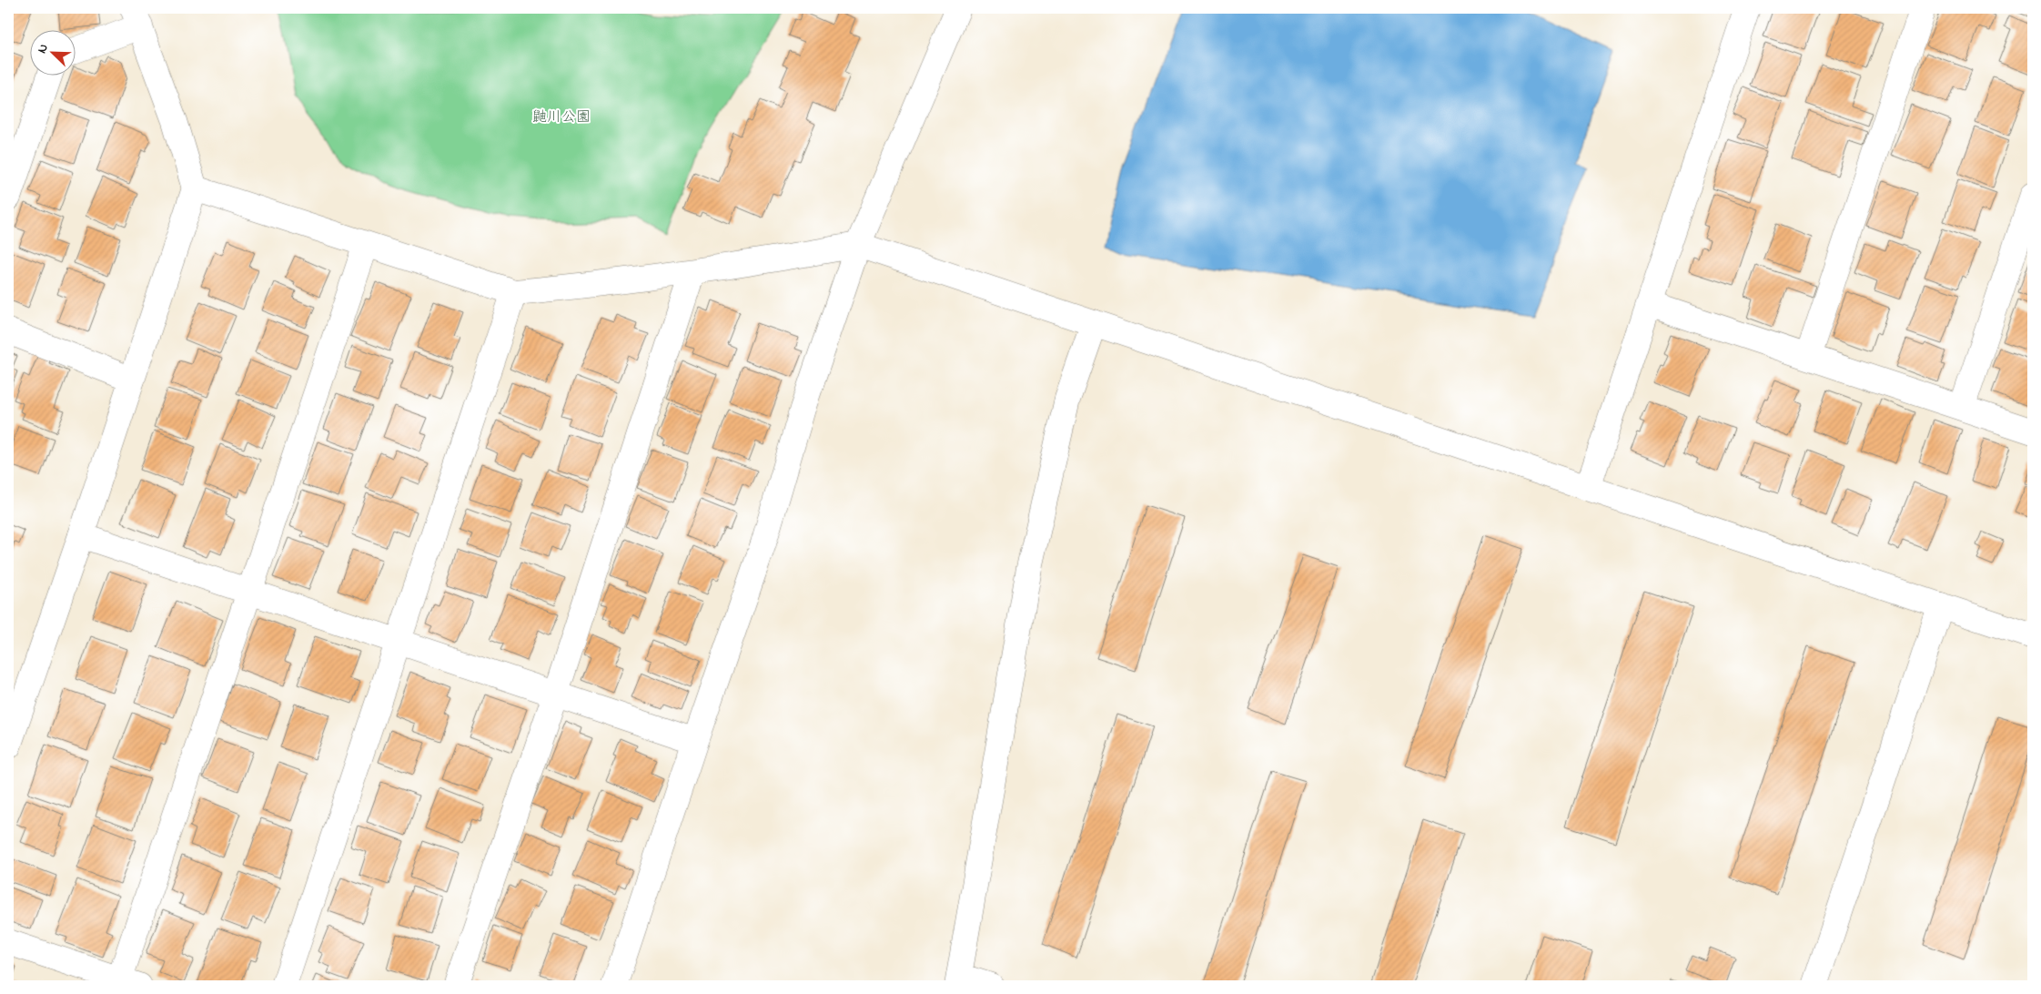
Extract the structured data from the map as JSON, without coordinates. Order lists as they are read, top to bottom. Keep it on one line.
{"parks":["鼬川公園"],"north":"top left"}
